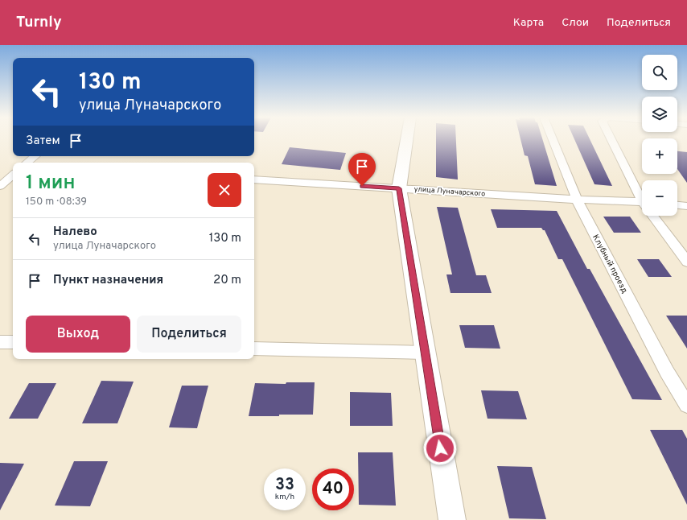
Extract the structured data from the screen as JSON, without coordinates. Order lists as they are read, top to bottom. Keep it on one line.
{"streets":{"street":["улица Луначарского","Клубный проезд"]},"crossings":[["улица Луначарского","Клубный проезд"]],"page":{"header":"Turnly","nav":["Карта","Слои","Поделиться"],"map_buttons":["+","−"],"turn":["130 m","улица Луначарского"],"then":"Затем","heading":["1 мин","150 m · 08:39"],"list":[{"name":"Налево","note":"улица Луначарского","value":"130 m"},{"name":"Пункт назначения","value":"20 m"}],"buttons":["Выход","Поделиться"],"speed":"33 km/h","limit":"40"}}
